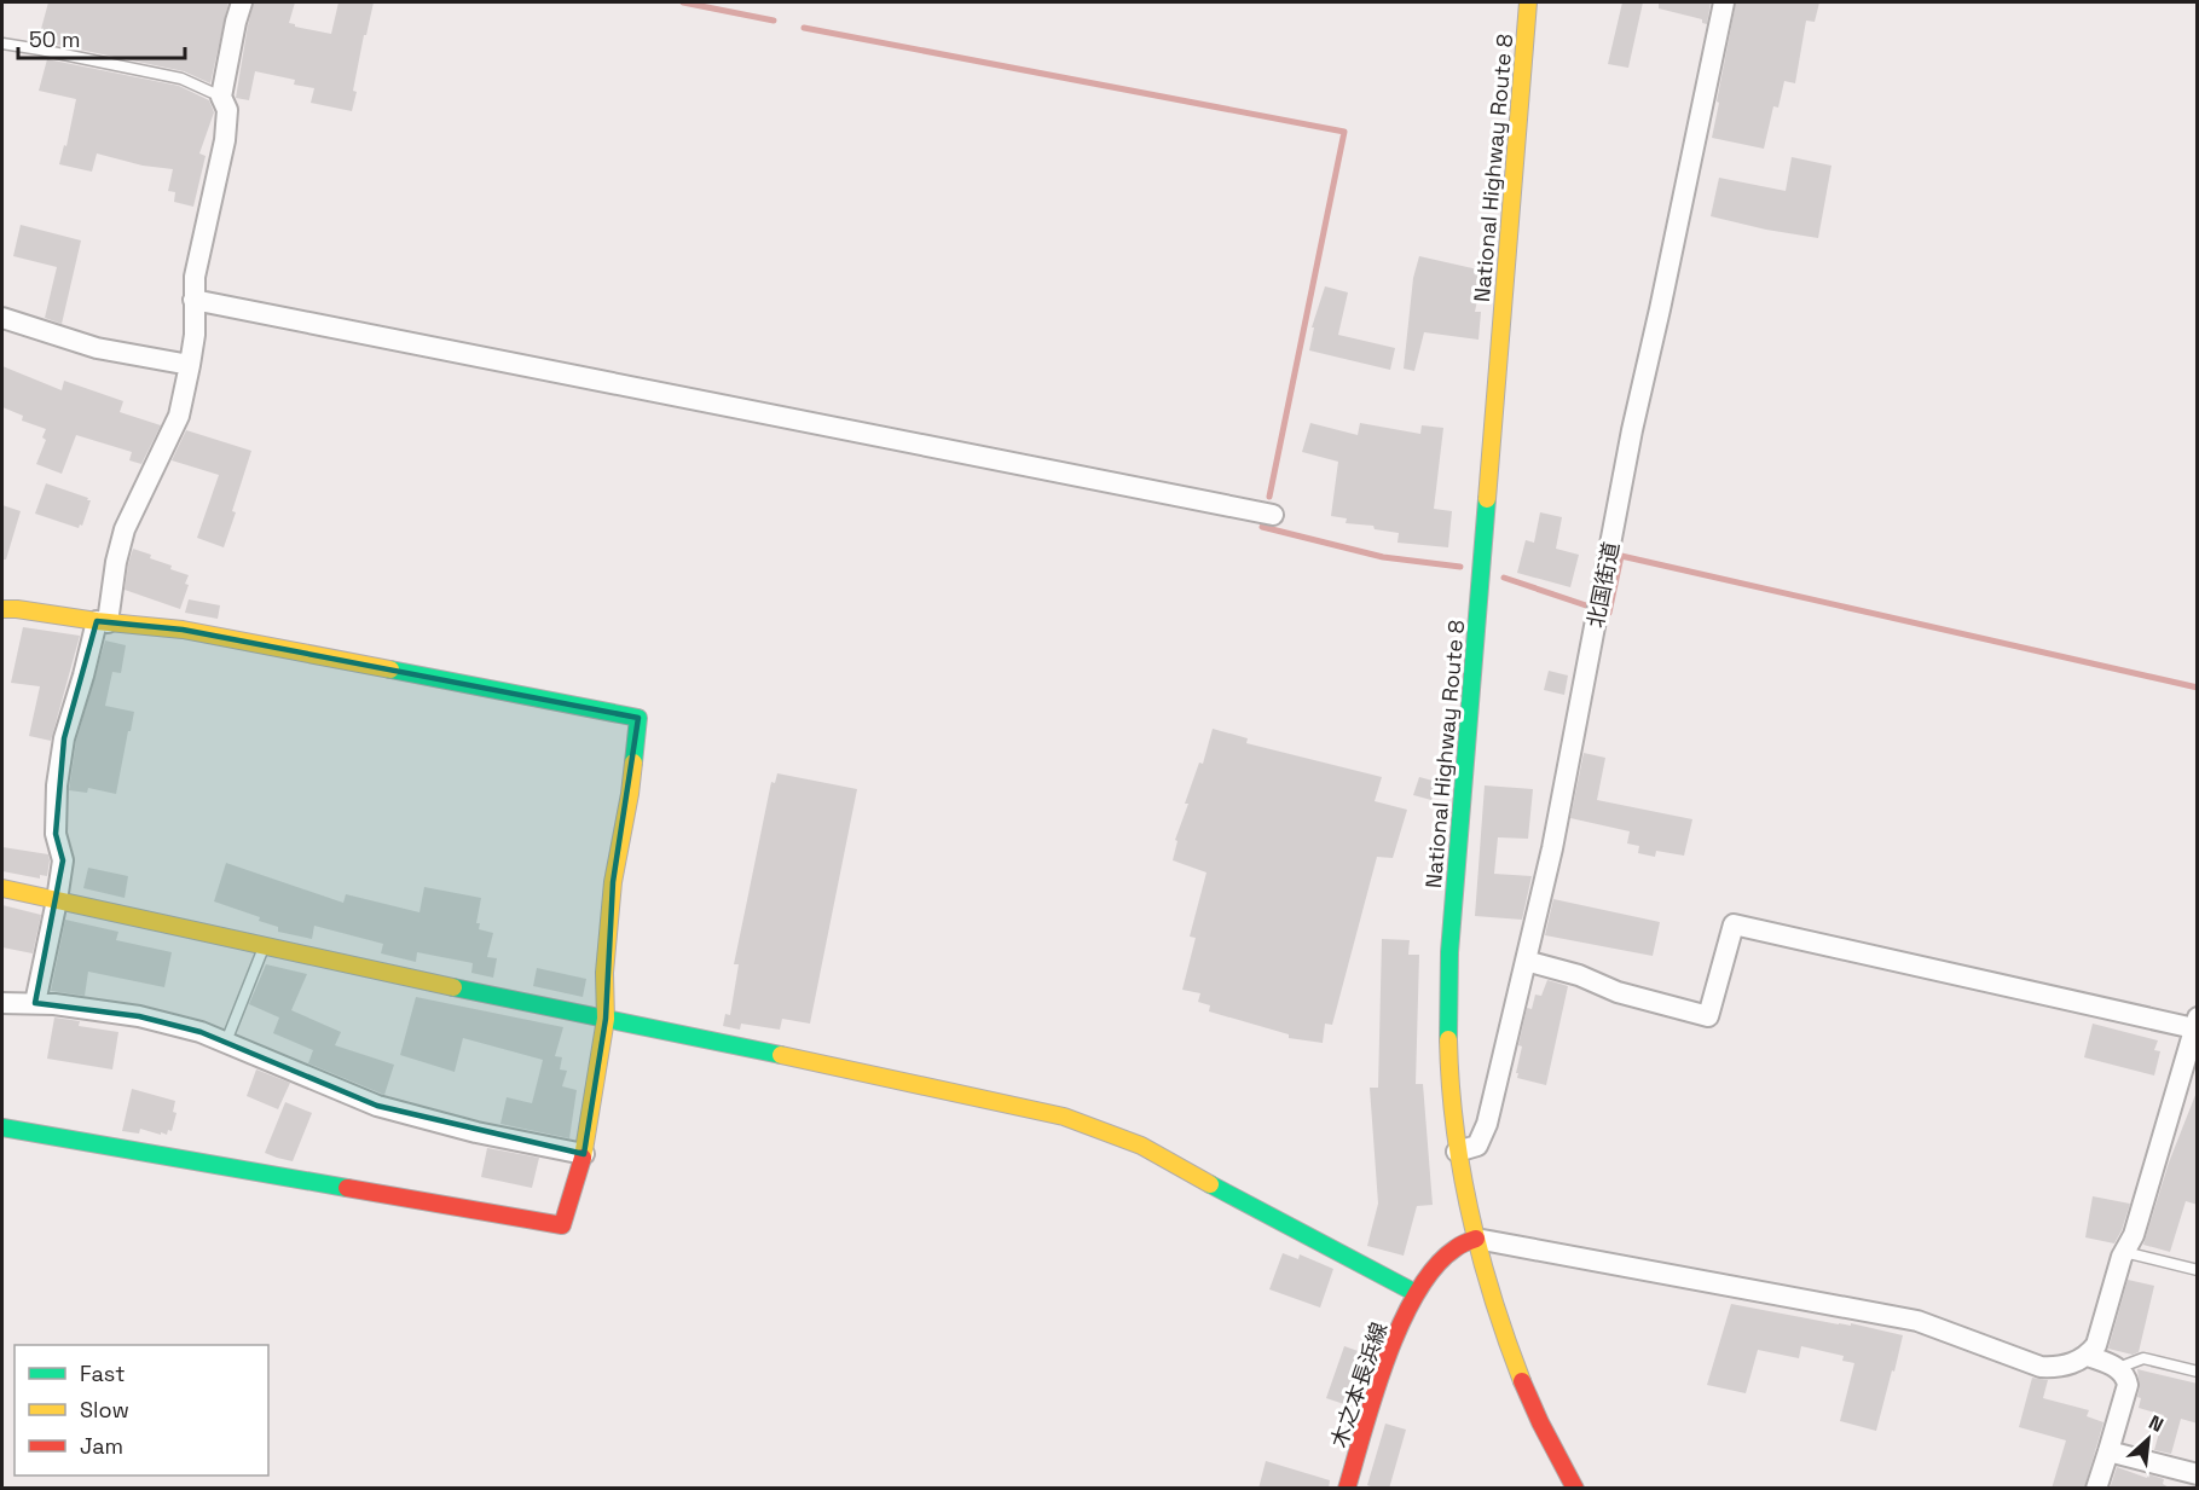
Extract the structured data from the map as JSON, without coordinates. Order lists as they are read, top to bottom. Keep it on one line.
{"streets":{"main road":["National Highway Route 8","木之本長浜線"],"street":["北国街道"]},"crossings":[["National Highway Route 8","北国街道"],["National Highway Route 8","木之本長浜線"]],"legend":["Fast","Slow","Jam"],"scale_bar":"50 m","north":"top right"}
